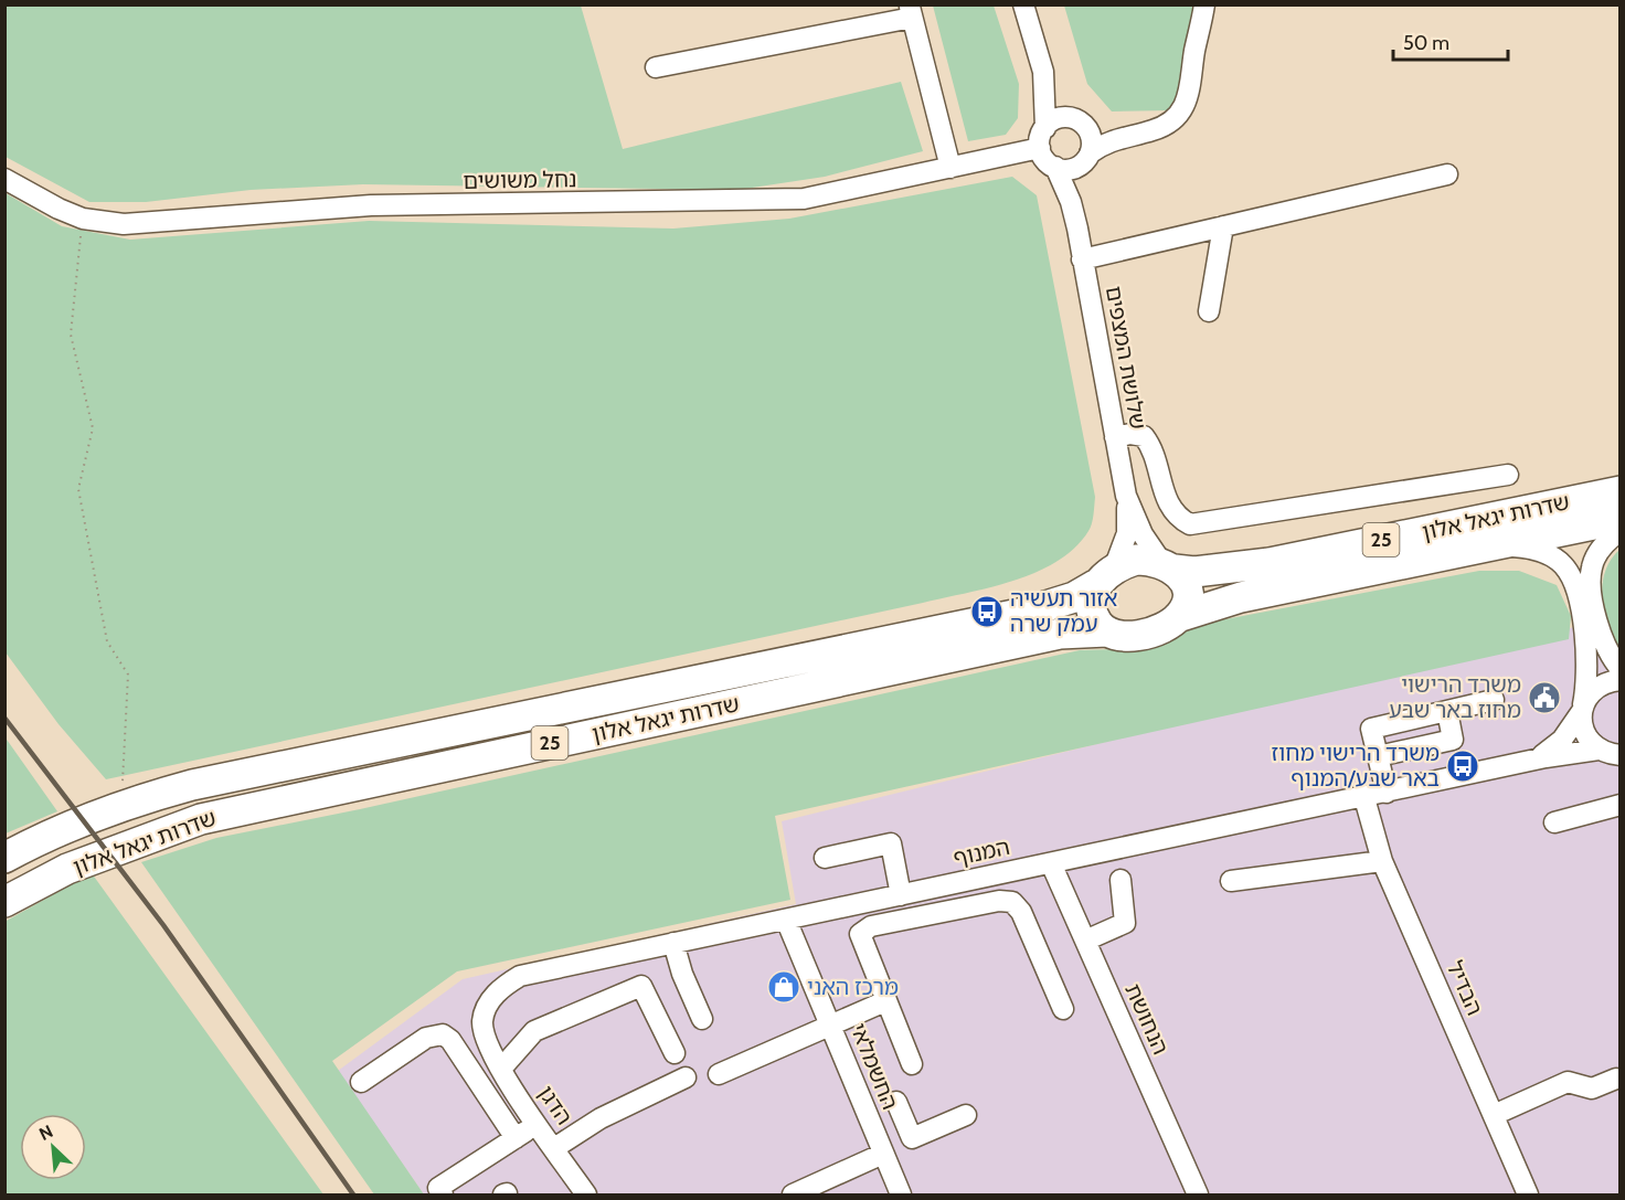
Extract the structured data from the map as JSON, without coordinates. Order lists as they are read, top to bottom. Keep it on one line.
{"streets":{"highway":["שדרות יגאל אלון","25"],"street":["נחל משושים","שלושת המצפים","המנוף","הבדיל","הנחושת","החשמלאי","הדגן"]},"crossings":[["נחל משושים","שלושת המצפים"],["שלושת המצפים","שדרות יגאל אלון"],["שלושת המצפים","25"],["שדרות יגאל אלון","25"],["המנוף","הבדיל"],["המנוף","הנחושת"],["המנוף","החשמלאי"],["המנוף","הדגן"]],"places":{"bus stop":["אזור תעשיה עמק שרה","משרד הרישוי מחוז באר שבע/המנוף"],"public building":["משרד הרישוי מחוז באר שבע"],"shop":["מרכז האני"]},"scale_bar":"50 m","north":"top left"}
